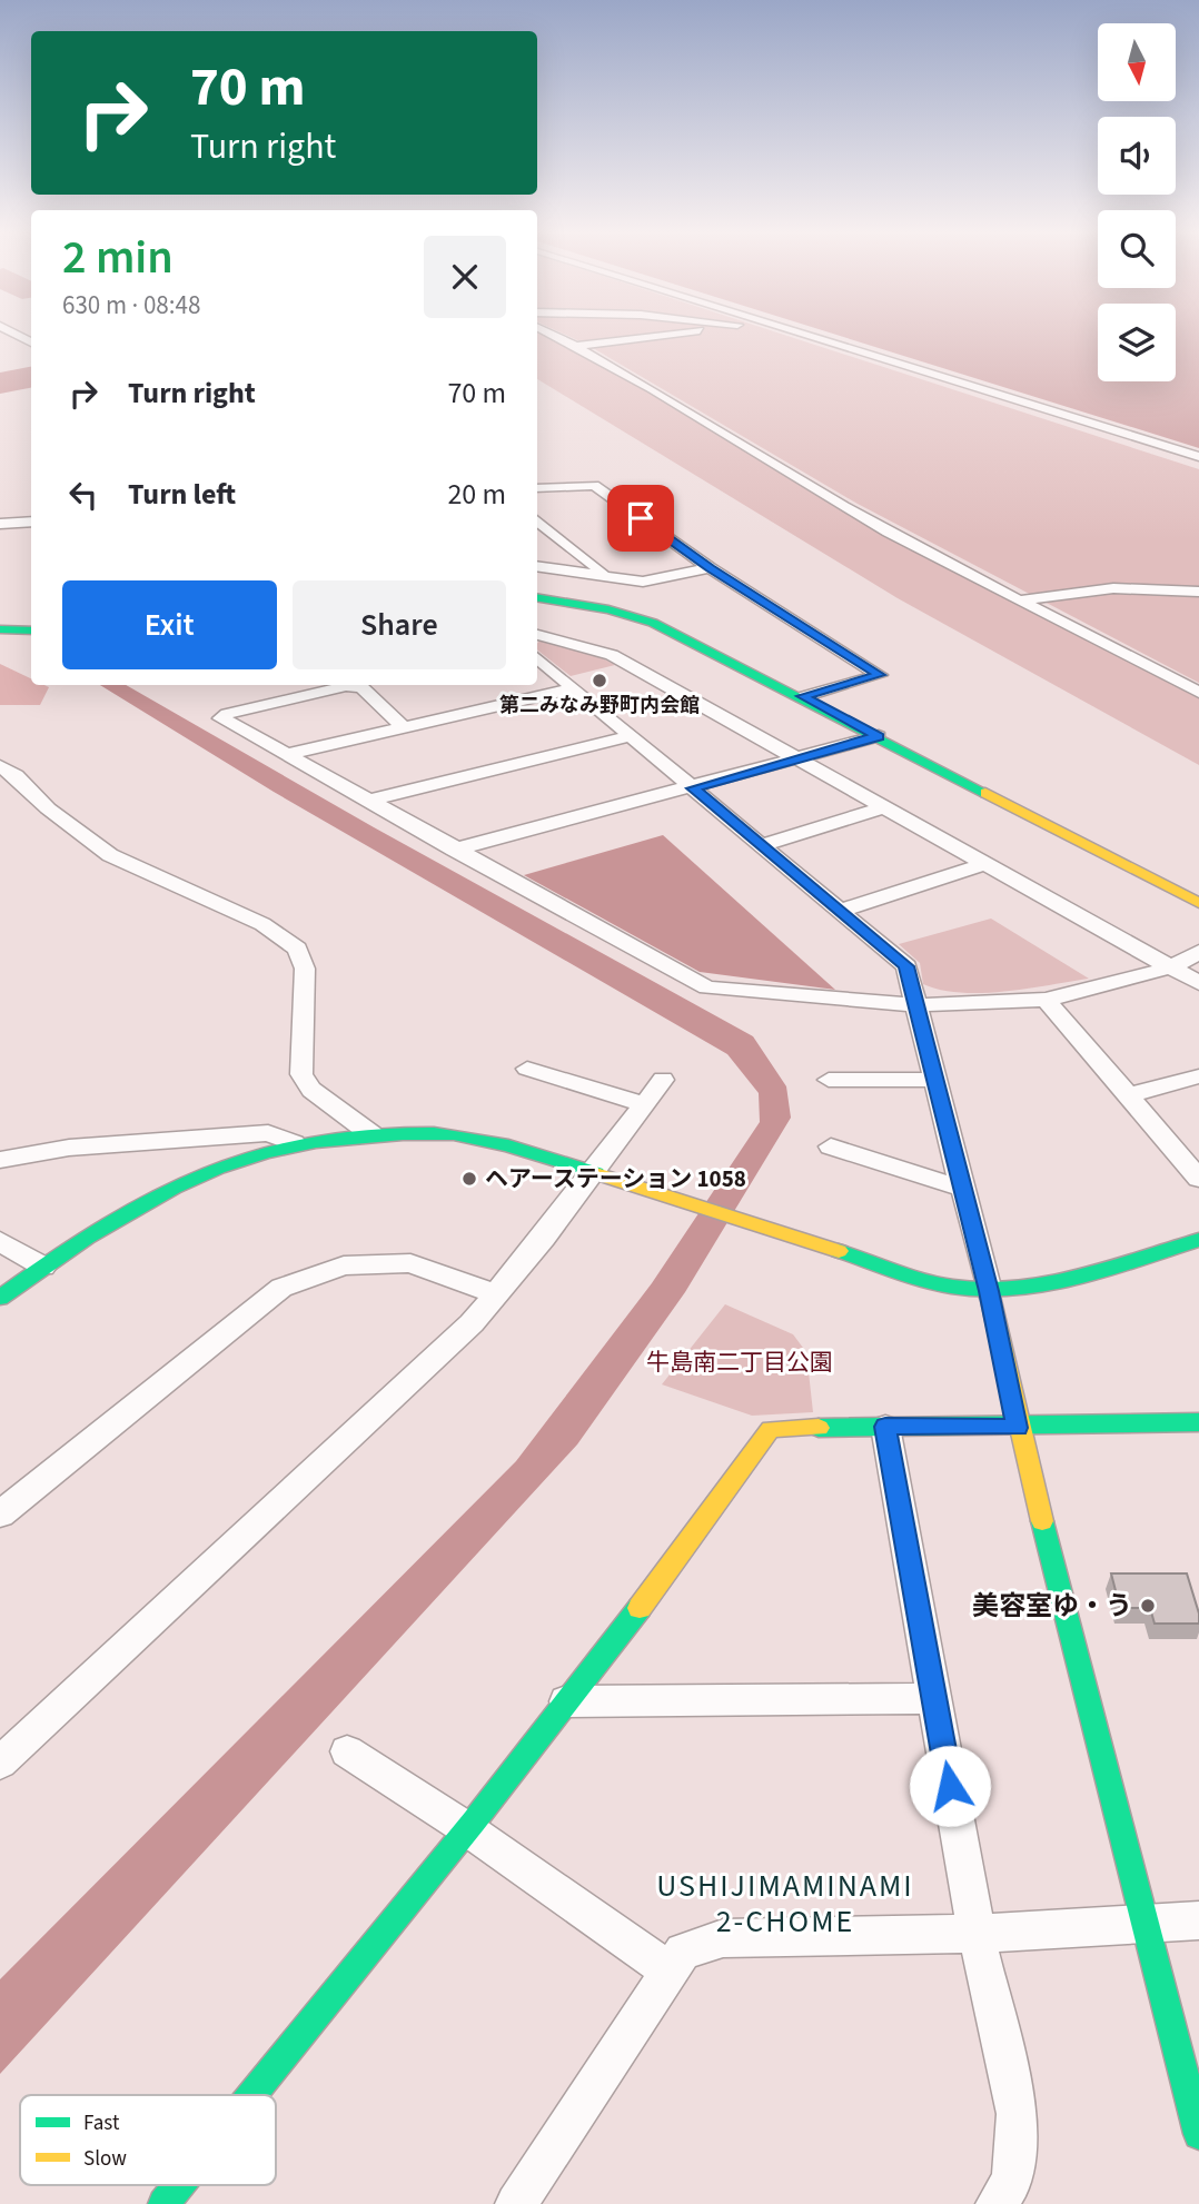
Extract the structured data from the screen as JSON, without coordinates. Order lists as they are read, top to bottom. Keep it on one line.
{"districts":["USHIJIMAMINAMI 2-CHOME"],"parks":["牛島南二丁目公園"],"places":["第二みなみ野町内会館","ヘアーステーション 1058","美容室ゆ・う"],"legend":["Fast","Slow"],"north":"bottom","page":{"turn":["70 m","Turn right"],"heading":["2 min","630 m · 08:48"],"list":[{"name":"Turn right","value":"70 m"},{"name":"Turn left","value":"20 m"}],"buttons":["Exit","Share"]}}
